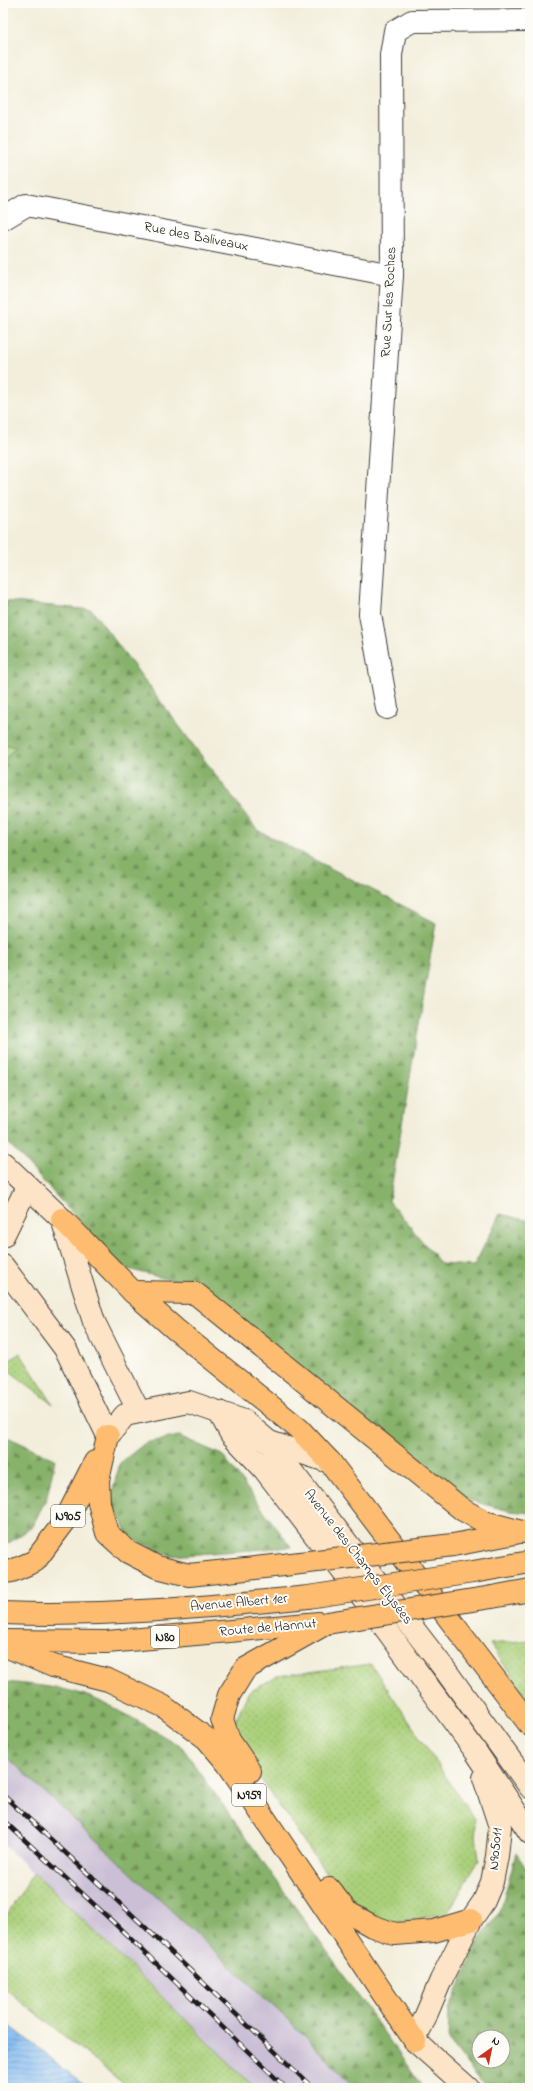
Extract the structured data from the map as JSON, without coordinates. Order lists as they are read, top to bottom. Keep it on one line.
{"streets":{"main road":["N905","Avenue des Champs Élysées","Avenue Albert 1er","Route de Hannut","N80","N959","N905011"],"street":["Rue des Baliveaux","Rue Sur les Roches"]},"crossings":[["Rue des Baliveaux","Rue Sur les Roches"],["N905","Avenue des Champs Élysées"],["N959","N905011"]],"north":"top right"}
